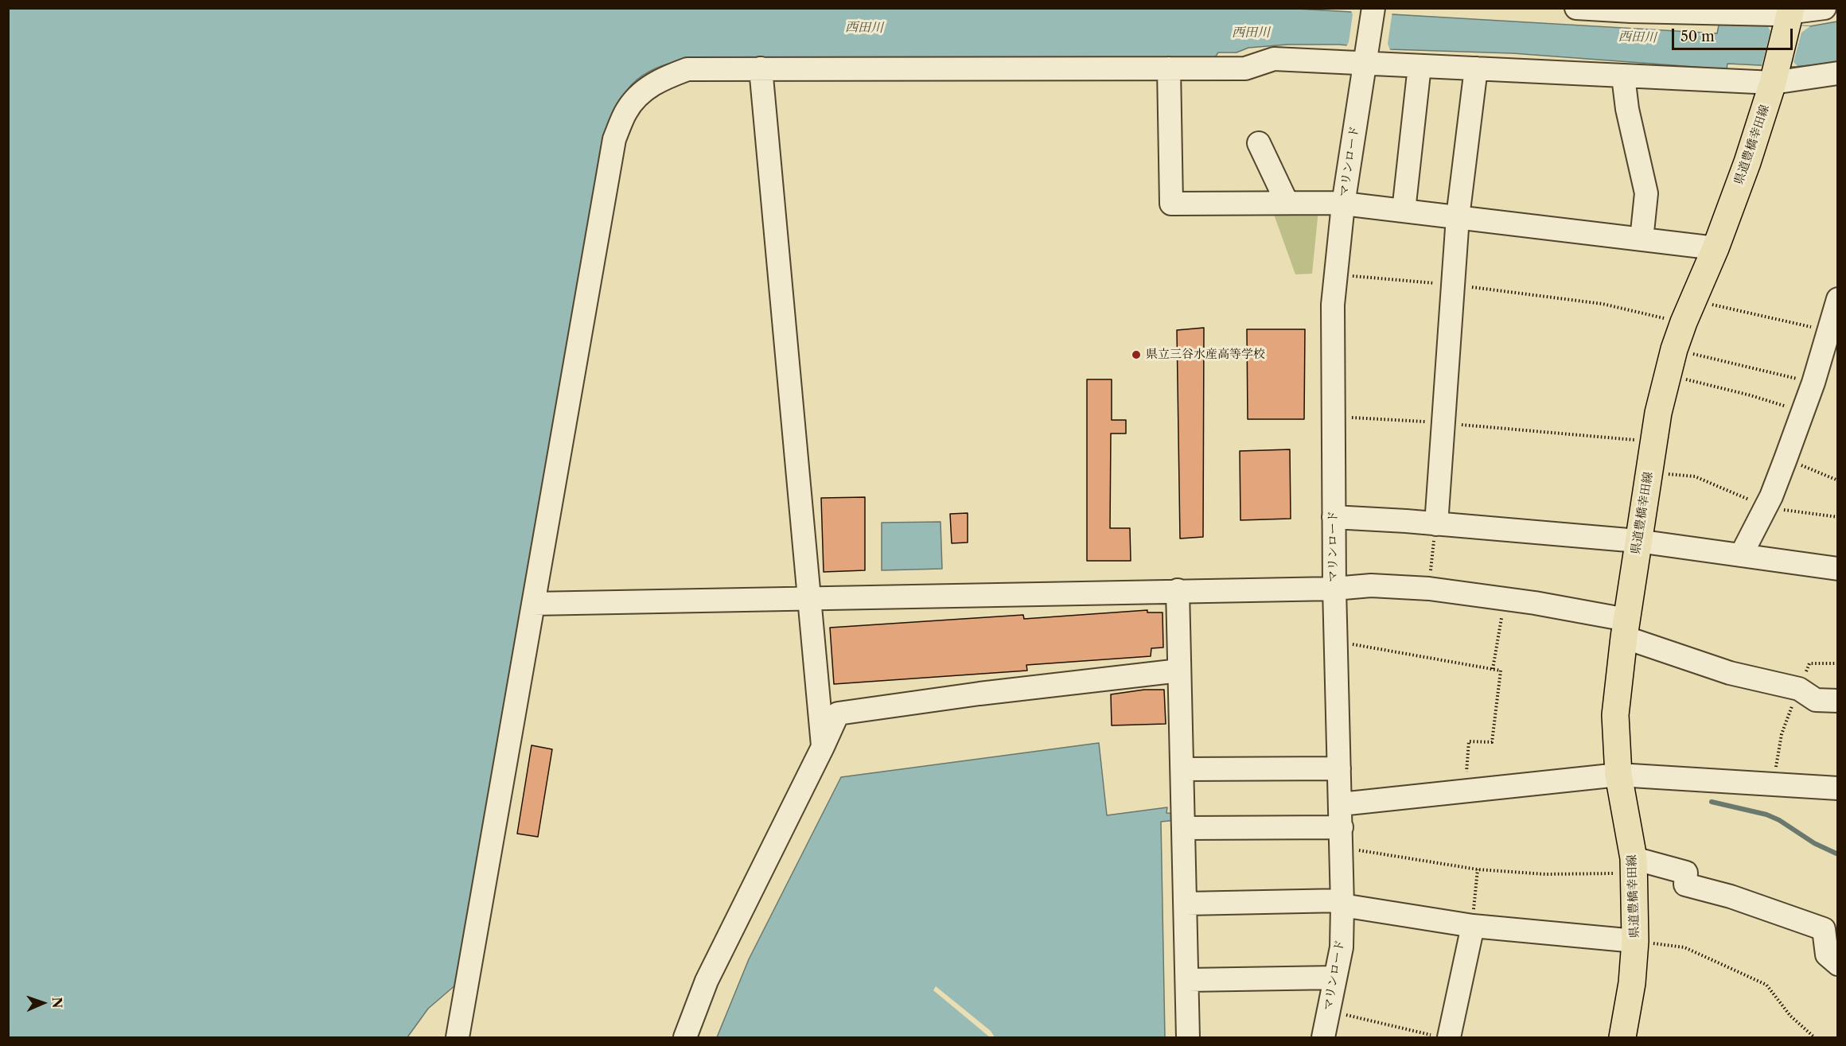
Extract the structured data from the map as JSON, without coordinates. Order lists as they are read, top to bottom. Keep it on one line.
{"streets":{"main road":["県道豊橋幸田線"],"street":["マリンロード"]},"water":["西田川"],"places":["県立三谷水産高等学校"],"scale_bar":"50 m","north":"right"}
